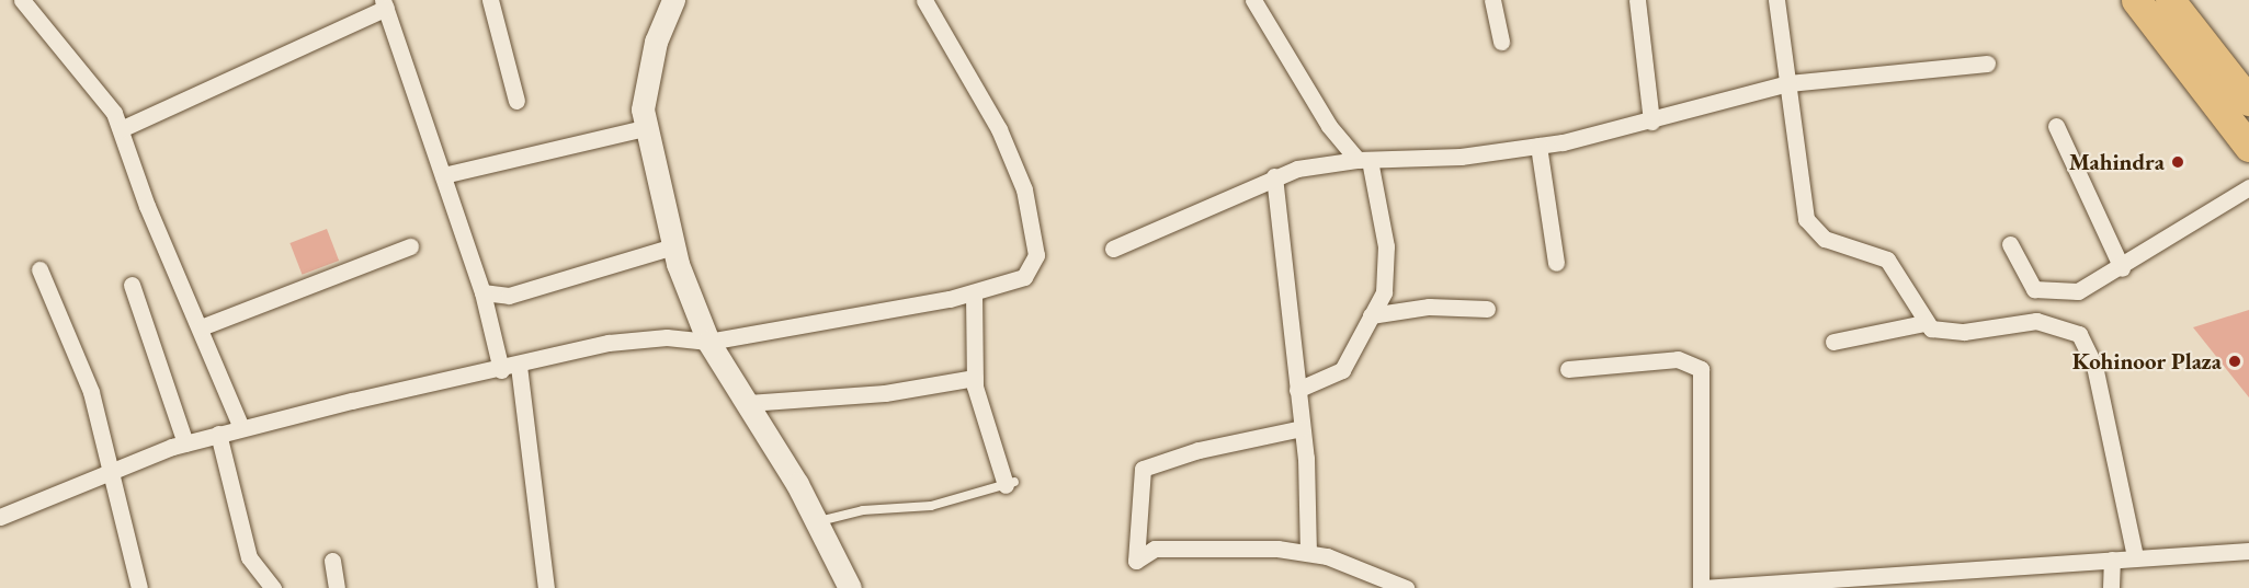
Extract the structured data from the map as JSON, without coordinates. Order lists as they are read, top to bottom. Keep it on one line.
{"places":["Mahindra","Kohinoor Plaza"]}
